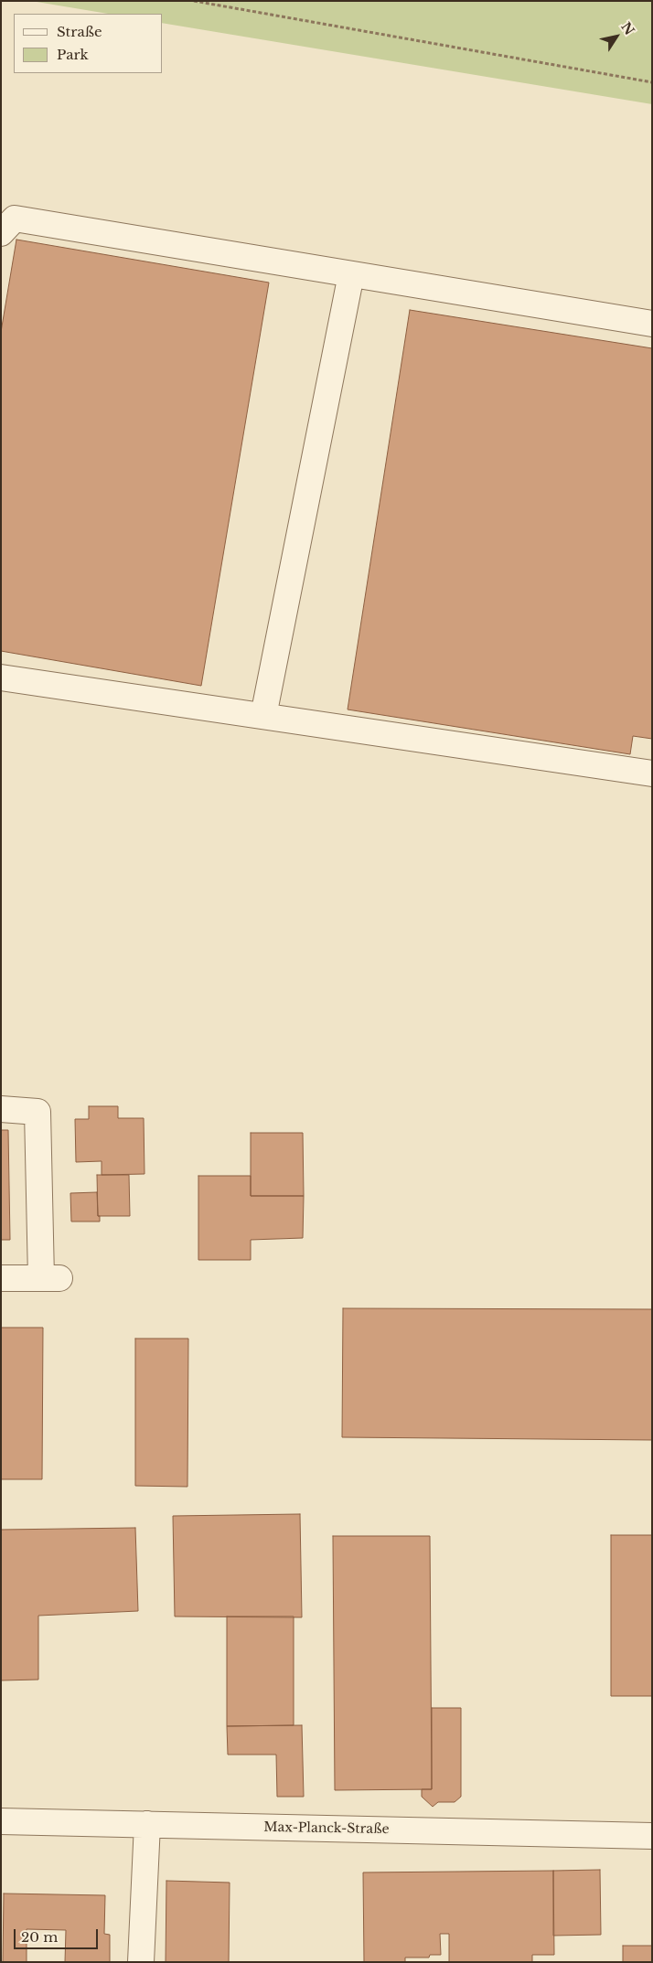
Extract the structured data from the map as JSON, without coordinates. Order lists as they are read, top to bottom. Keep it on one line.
{"streets":{"street":["Max-Planck-Straße"]},"legend":["Straße","Park"],"scale_bar":"20 m","north":"top right"}
